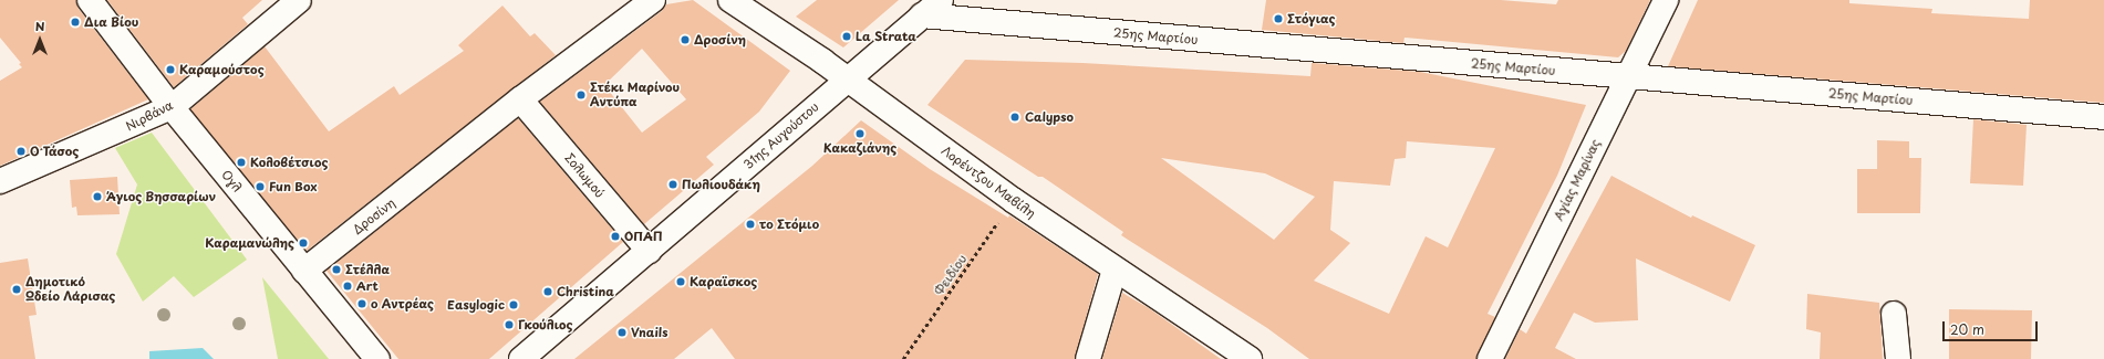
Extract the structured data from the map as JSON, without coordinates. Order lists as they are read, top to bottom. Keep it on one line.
{"streets":{"street":["25ης Μαρτίου","Νιρβάνα","31ης Αυγούστου","Σολωμού","Αγίας Μαρίνας","Ογλ","Λορέντζου Μαβίλη","Δροσίνη"],"path":["Φειδίου"]},"crossings":[["25ης Μαρτίου","31ης Αυγούστου"],["25ης Μαρτίου","Αγίας Μαρίνας"],["Νιρβάνα","Ογλ"],["31ης Αυγούστου","Σολωμού"],["31ης Αυγούστου","Λορέντζου Μαβίλη"],["Σολωμού","Δροσίνη"],["Ογλ","Δροσίνη"],["Λορέντζου Μαβίλη","Φειδίου"]],"places":["Στόγιας","Δια Βίου","La Strata","Δροσίνη","Καραμούστος","Στέκι Μαρίνου Αντύπα","Calypso","Κακαζιάνης","Ο Τάσος","Κολοβέτσιος","Πωλιουδάκη","Fun Box","Άγιος Βησσαρίων","το Στόμιο","ΟΠΑΠ","Καραμανώλης","Στέλλα","Καραϊσκος","Art","Δημοτικό Ωδείο Λάρισας","Christina","ο Αντρέας","Εasylogic","Γκούλιος","Vnails"],"scale_bar":"20 m","north":"top"}
